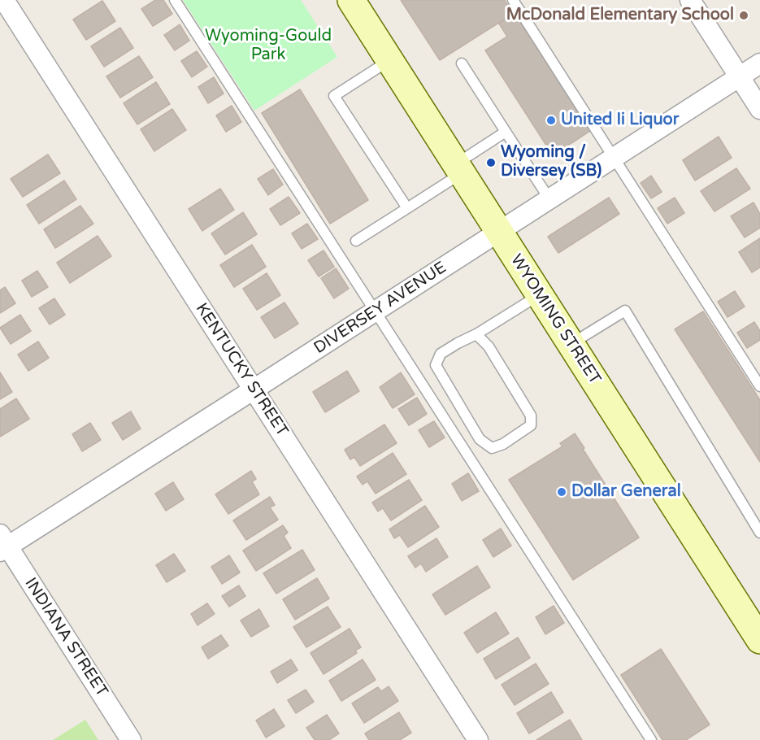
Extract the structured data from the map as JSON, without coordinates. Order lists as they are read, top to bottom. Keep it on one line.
{"streets":{"street":["DIVERSEY AVENUE","WYOMING STREET","KENTUCKY STREET","INDIANA STREET"]},"crossings":[["DIVERSEY AVENUE","WYOMING STREET"],["DIVERSEY AVENUE","KENTUCKY STREET"],["DIVERSEY AVENUE","INDIANA STREET"]],"parks":["Wyoming-Gould Park"],"places":["McDonald Elementary School","United Ii Liquor","Wyoming / Diversey (SB)","Dollar General"]}
